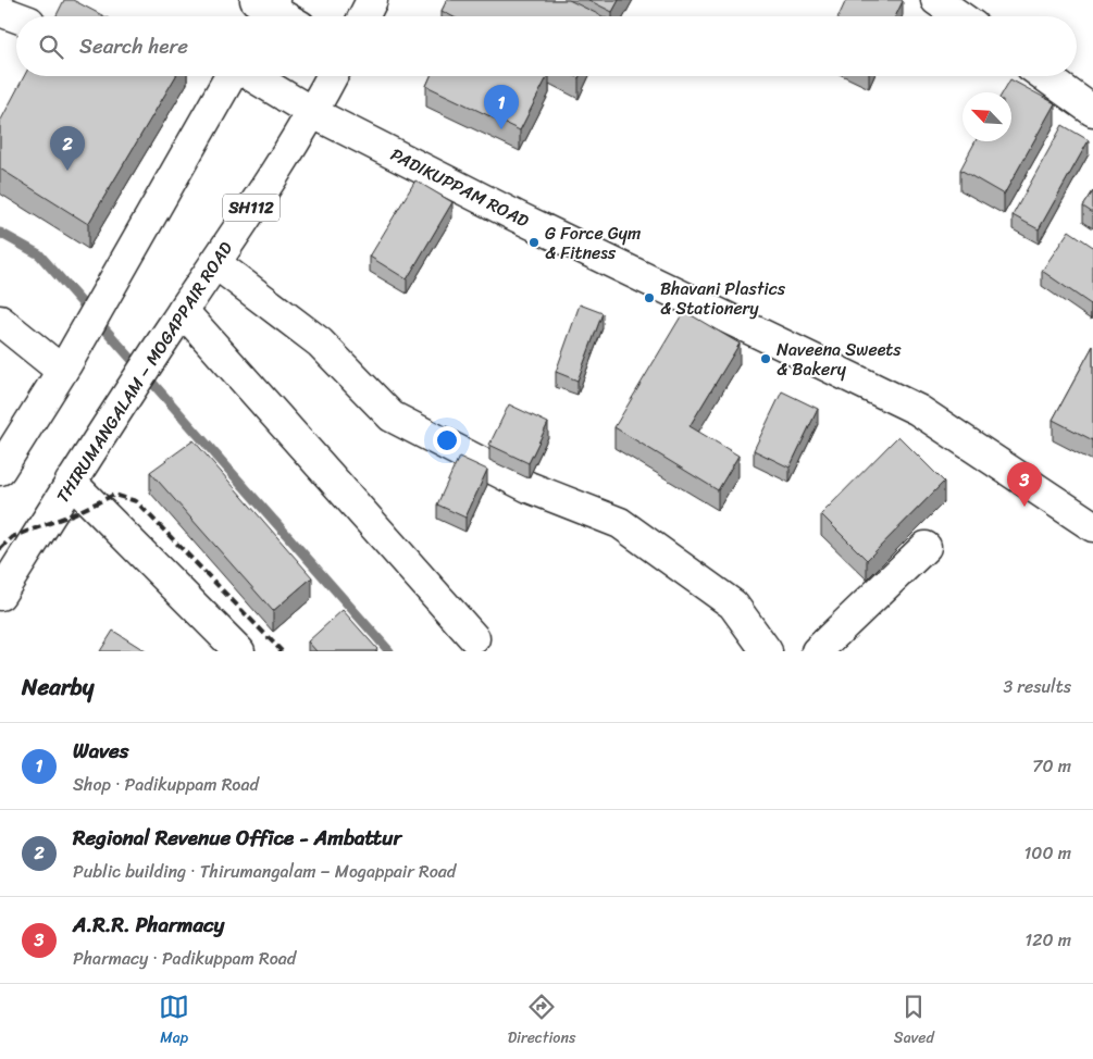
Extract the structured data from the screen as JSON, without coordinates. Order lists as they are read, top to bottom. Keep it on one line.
{"streets":{"street":["PADIKUPPAM ROAD","SH112","THIRUMANGALAM – MOGAPPAIR ROAD"]},"crossings":[["PADIKUPPAM ROAD","THIRUMANGALAM – MOGAPPAIR ROAD"]],"places":["G Force Gym & Fitness","Bhavani Plastics & Stationery","Naveena Sweets & Bakery"],"north":"top left","page":{"search":"Search here","pins":["1","2","3"],"heading":["Nearby","3 results"],"list":[{"mark":"1","name":"Waves","note":"Shop · Padikuppam Road","value":"70 m"},{"mark":"2","name":"Regional Revenue Office - Ambattur","note":"Public building · Thirumangalam – Mogappair Road","value":"100 m"},{"mark":"3","name":"A.R.R. Pharmacy","note":"Pharmacy · Padikuppam Road","value":"120 m"}],"nav":["Map","Directions","Saved"]}}
